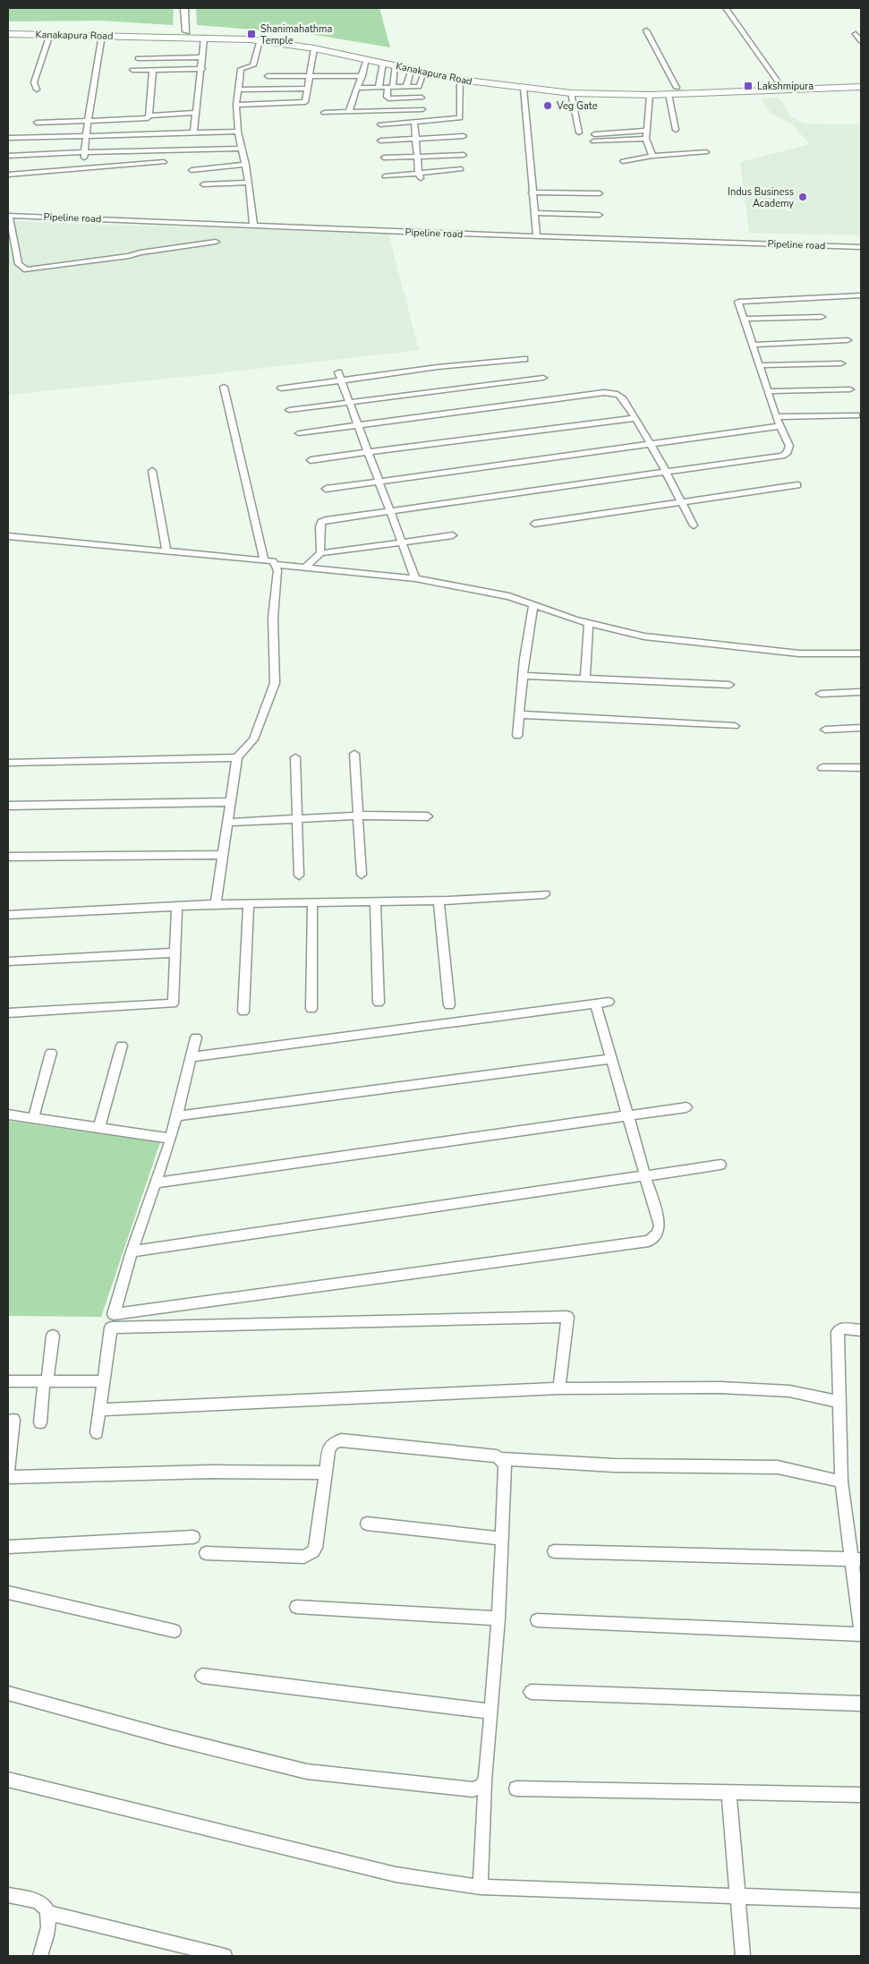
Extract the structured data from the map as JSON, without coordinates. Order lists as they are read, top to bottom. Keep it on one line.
{"streets":{"highway":["Kanakapura Road"],"street":["Pipeline road"]},"places":{"transit":["Shanimahathma Temple","Lakshmipura"],"other":["Veg Gate","Indus Business Academy"]}}
